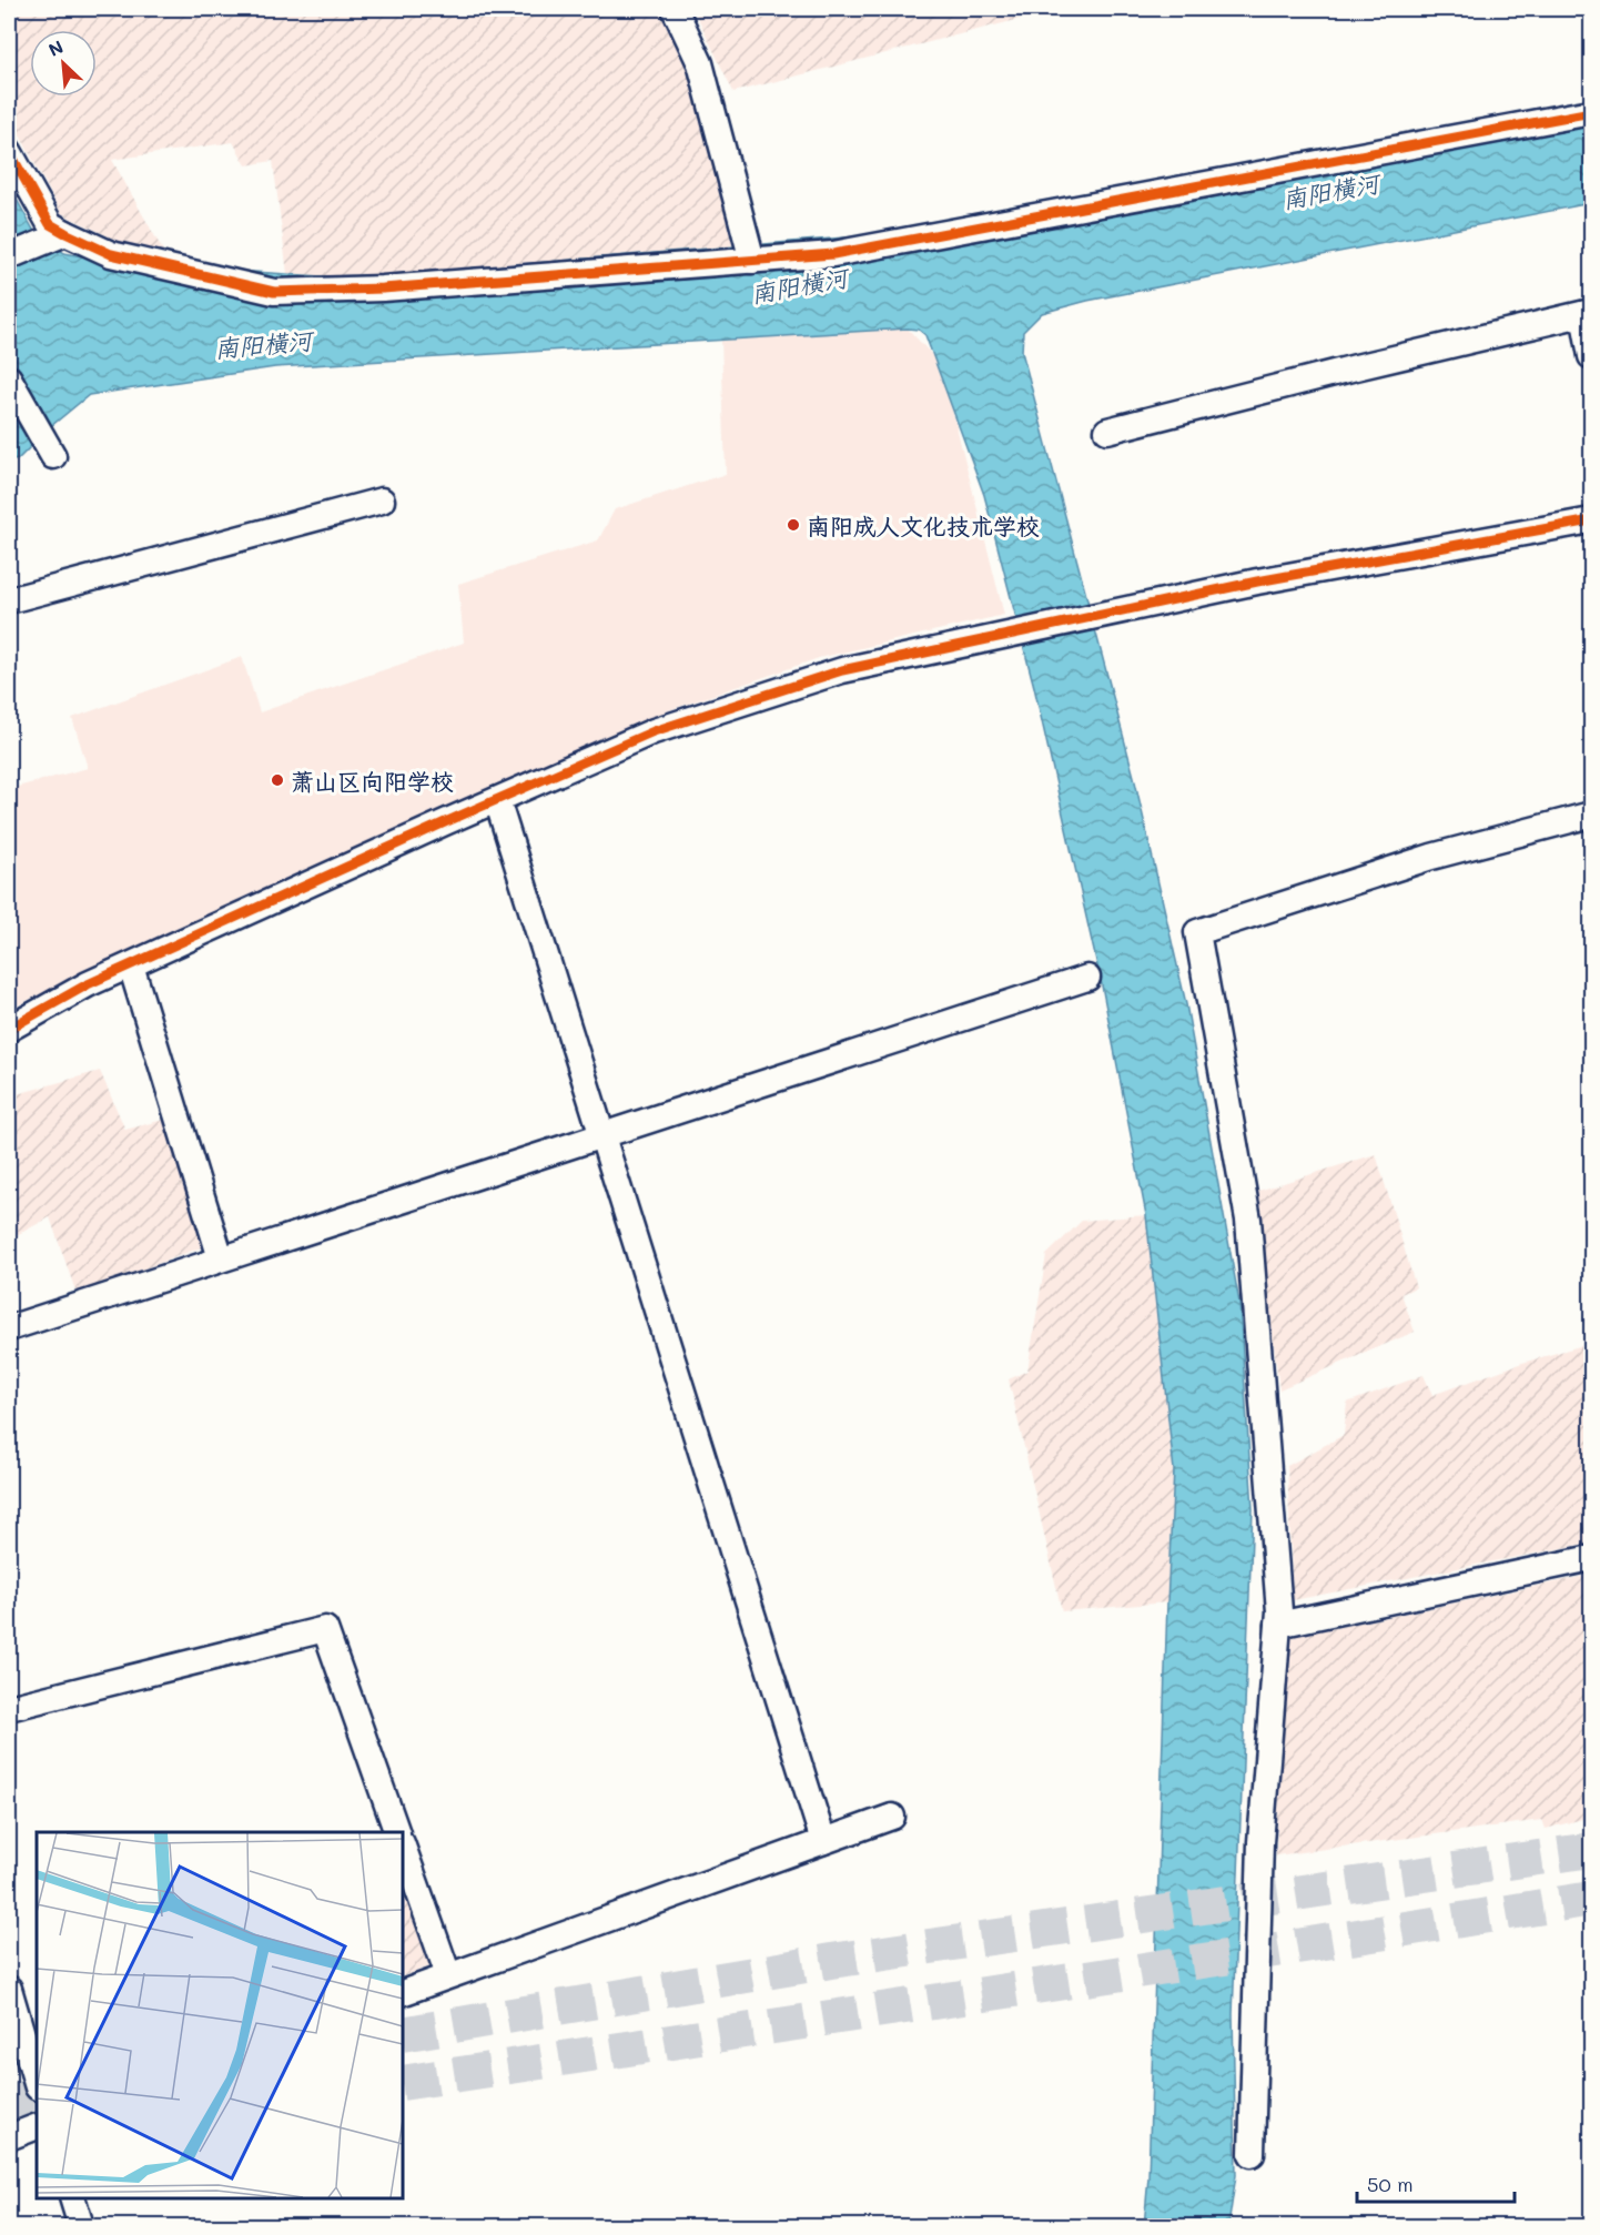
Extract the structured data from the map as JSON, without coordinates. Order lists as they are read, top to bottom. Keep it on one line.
{"water":["南阳横河"],"places":["南阳成人文化技术学校","萧山区向阳学校"],"scale_bar":"50 m","north":"top left"}
